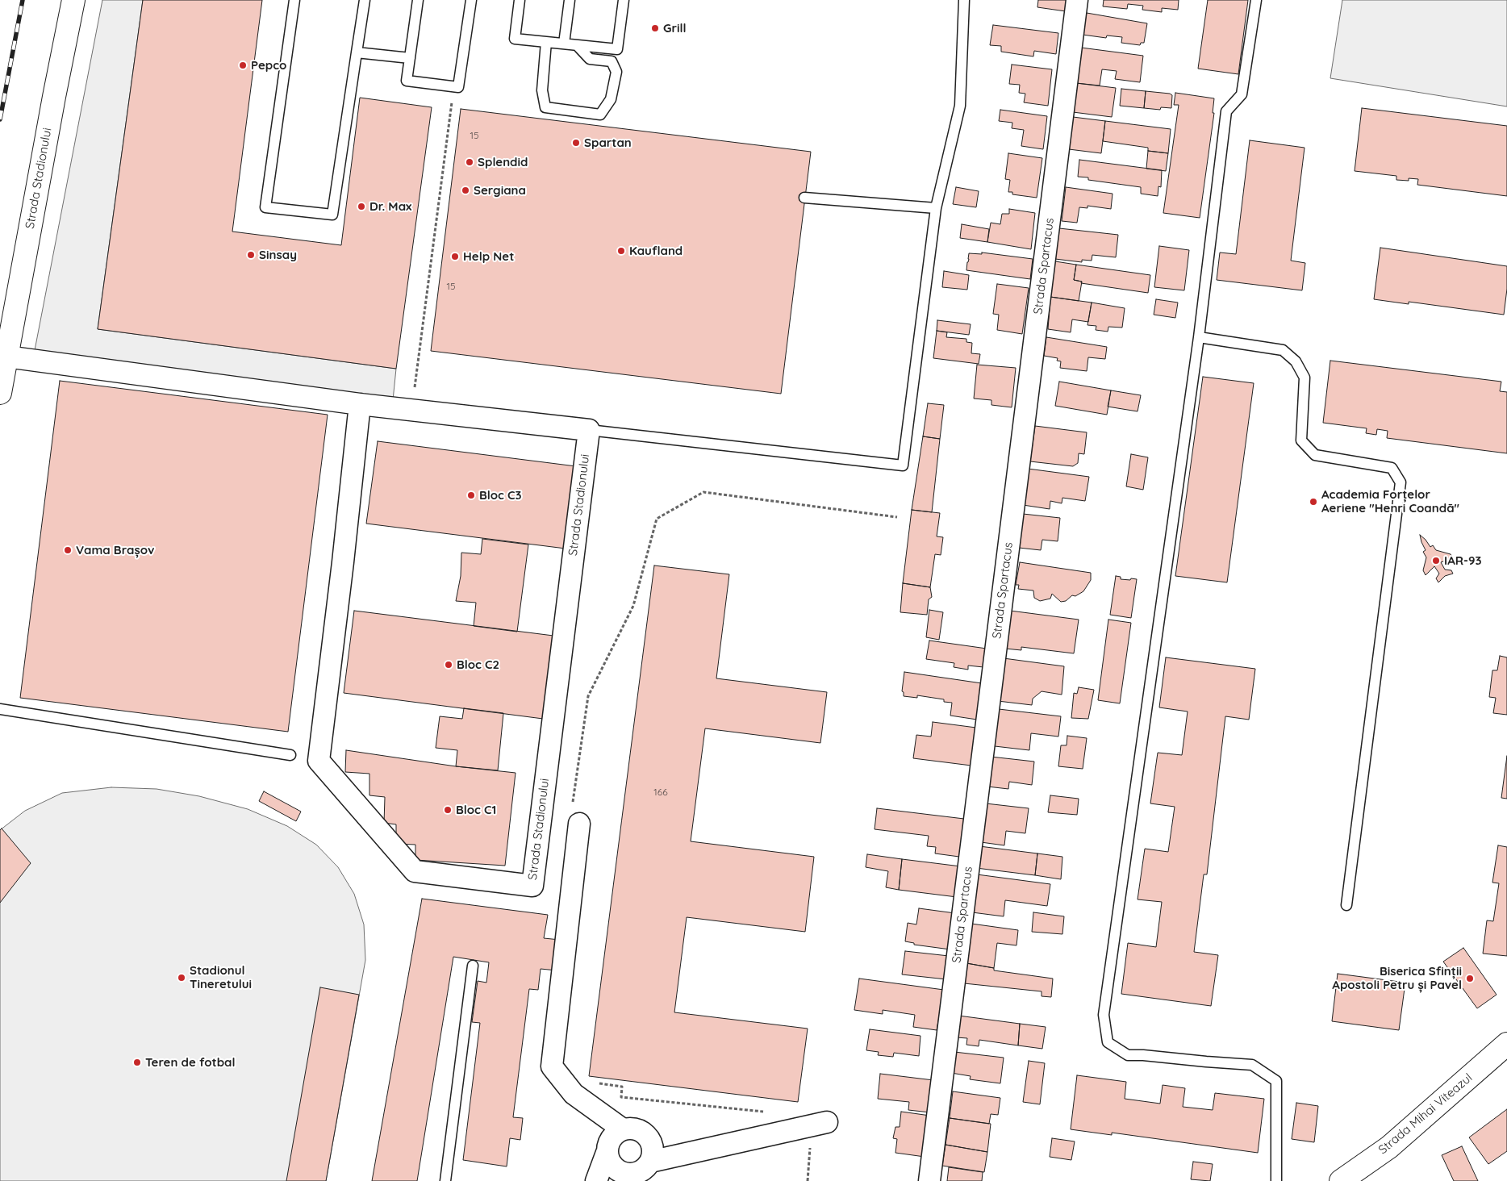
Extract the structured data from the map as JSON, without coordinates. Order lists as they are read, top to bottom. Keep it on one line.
{"streets":{"main road":["Strada Stadionului","Strada Mihai Viteazul"],"street":["Strada Spartacus"]},"places":["Grill","Pepco","Spartan","Splendid","Sergiana","Dr. Max","Kaufland","Sinsay","Help Net","Bloc C3","Academia Forțelor Aeriene \"Henri Coandă\"","Vama Brașov","IAR-93","Bloc C2","Bloc C1","Stadionul Tineretului","Biserica Sfinții Apostoli Petru și Pavel","Teren de fotbal"],"house_numbers":["15","15","166"]}
